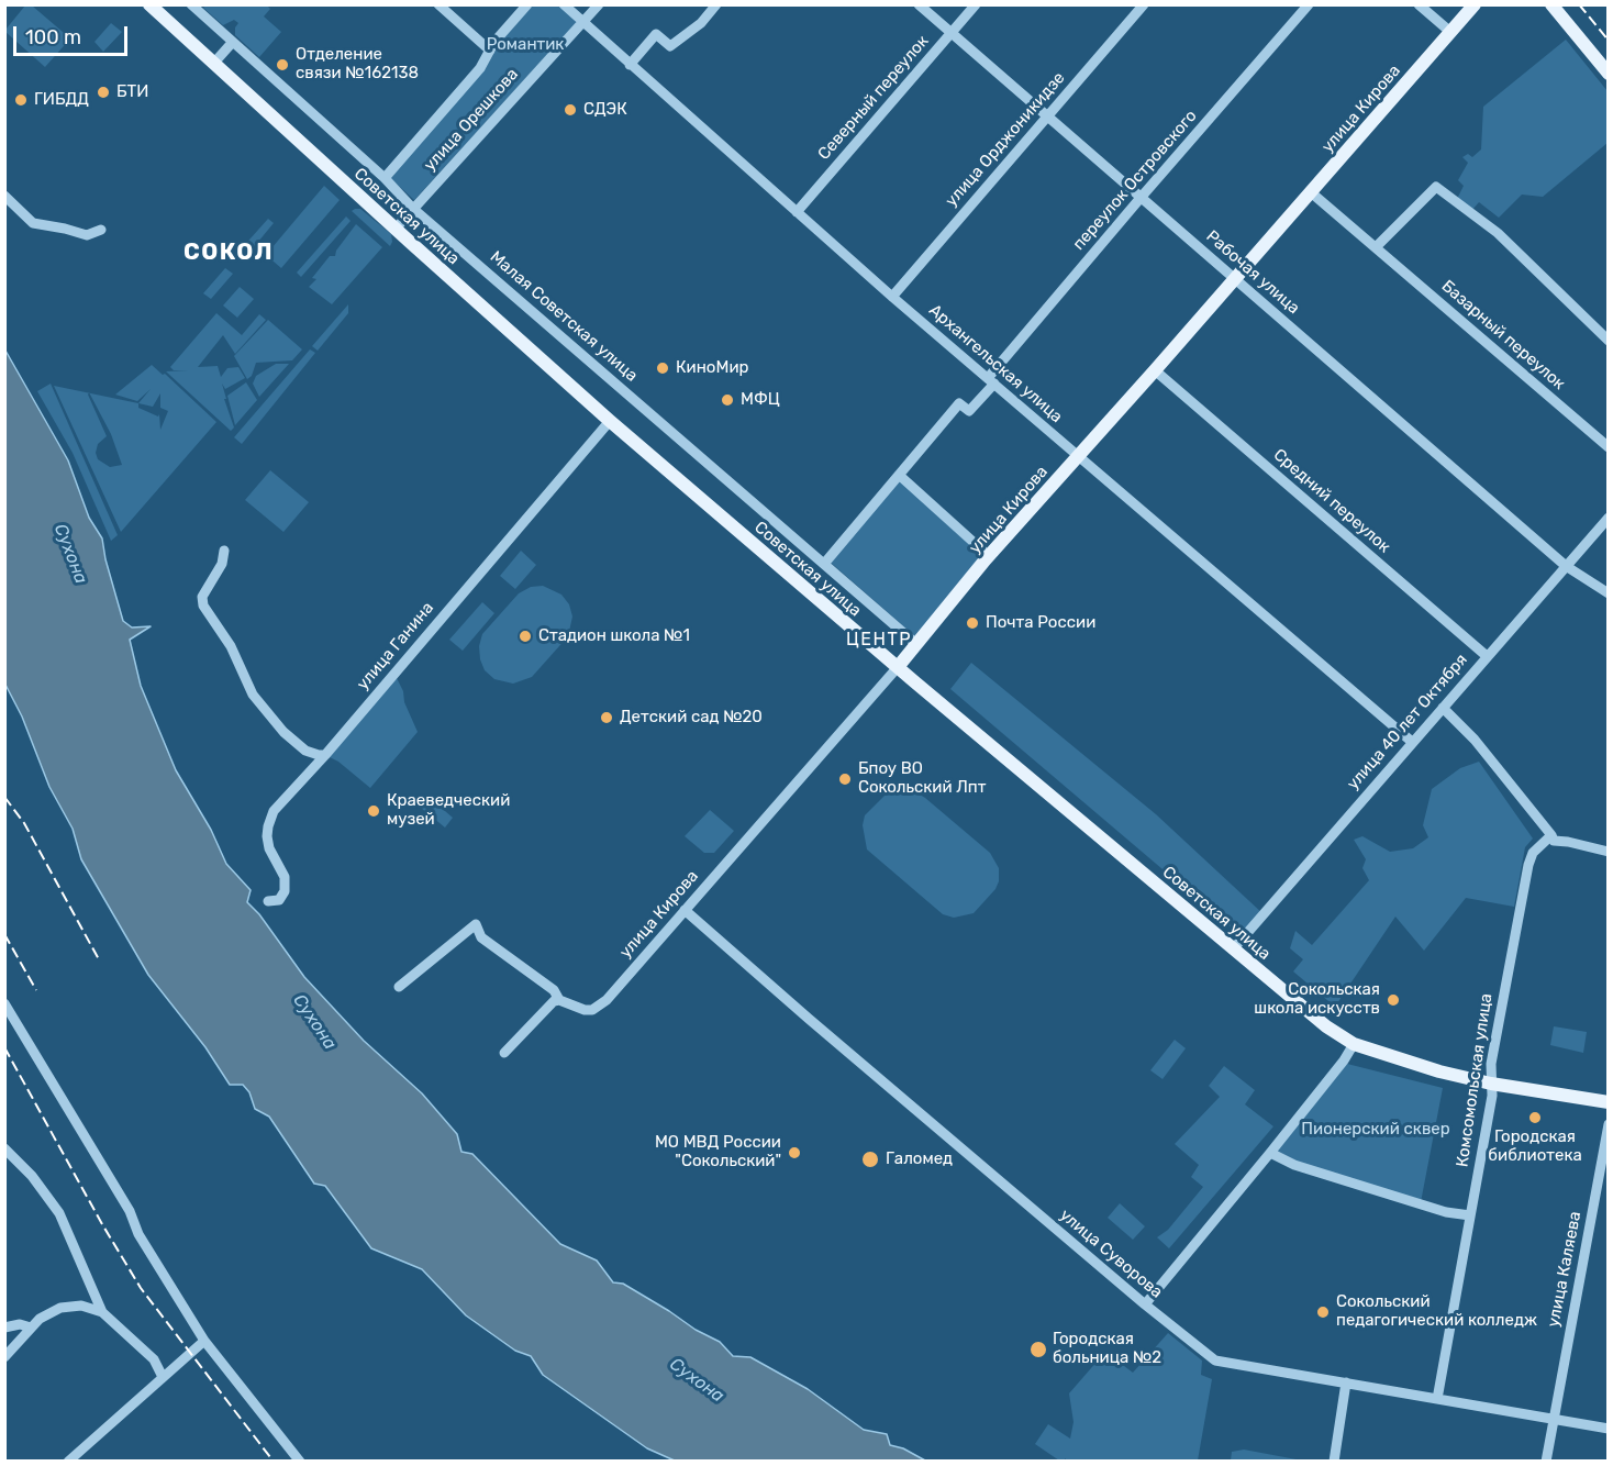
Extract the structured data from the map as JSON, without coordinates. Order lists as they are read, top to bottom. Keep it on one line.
{"streets":{"main road":["улица Кирова","Советская улица"],"street":["Северный переулок","улица Орешкова","улица Орджоникидзе","переулок Островского","Рабочая улица","Малая Советская улица","Базарный переулок","Архангельская улица","Средний переулок","улица Ганина","улица 40 лет Октября","Комсомольская улица","улица Суворова","улица Каляева"]},"crossings":[["Северный переулок","Рабочая улица"],["Северный переулок","Архангельская улица"],["улица Кирова","Советская улица"],["улица Кирова","Рабочая улица"],["улица Кирова","Малая Советская улица"],["улица Кирова","Базарный переулок"],["улица Кирова","Архангельская улица"],["улица Кирова","Средний переулок"],["улица Кирова","улица Суворова"],["улица Орешкова","Советская улица"],["улица Орешкова","Малая Советская улица"],["улица Орешкова","Архангельская улица"],["улица Орджоникидзе","Рабочая улица"],["улица Орджоникидзе","Архангельская улица"],["переулок Островского","Рабочая улица"],["переулок Островского","Малая Советская улица"],["переулок Островского","Архангельская улица"],["Советская улица","улица Ганина"],["Советская улица","улица 40 лет Октября"],["Советская улица","Комсомольская улица"],["Рабочая улица","улица 40 лет Октября"],["Архангельская улица","улица 40 лет Октября"],["Средний переулок","улица 40 лет Октября"],["Комсомольская улица","улица Суворова"],["улица Суворова","улица Каляева"]],"districts":["СОКОЛ","ЦЕНТР"],"water":["Сухона"],"parks":["Романтик","Пионерский сквер"],"places":["Отделение связи №162138","БТИ","ГИБДД","СДЭК","КиноМир","МФЦ","Почта России","Стадион школа №1","Детский сад №20","Бпоу ВО Сокольский Лпт","Краеведческий музей","Сокольская школа искусств","Городская библиотека","МО МВД России \"Сокольский\"","Галомед","Сокольский педагогический колледж","Городская больница №2"],"scale_bar":"100 m"}
